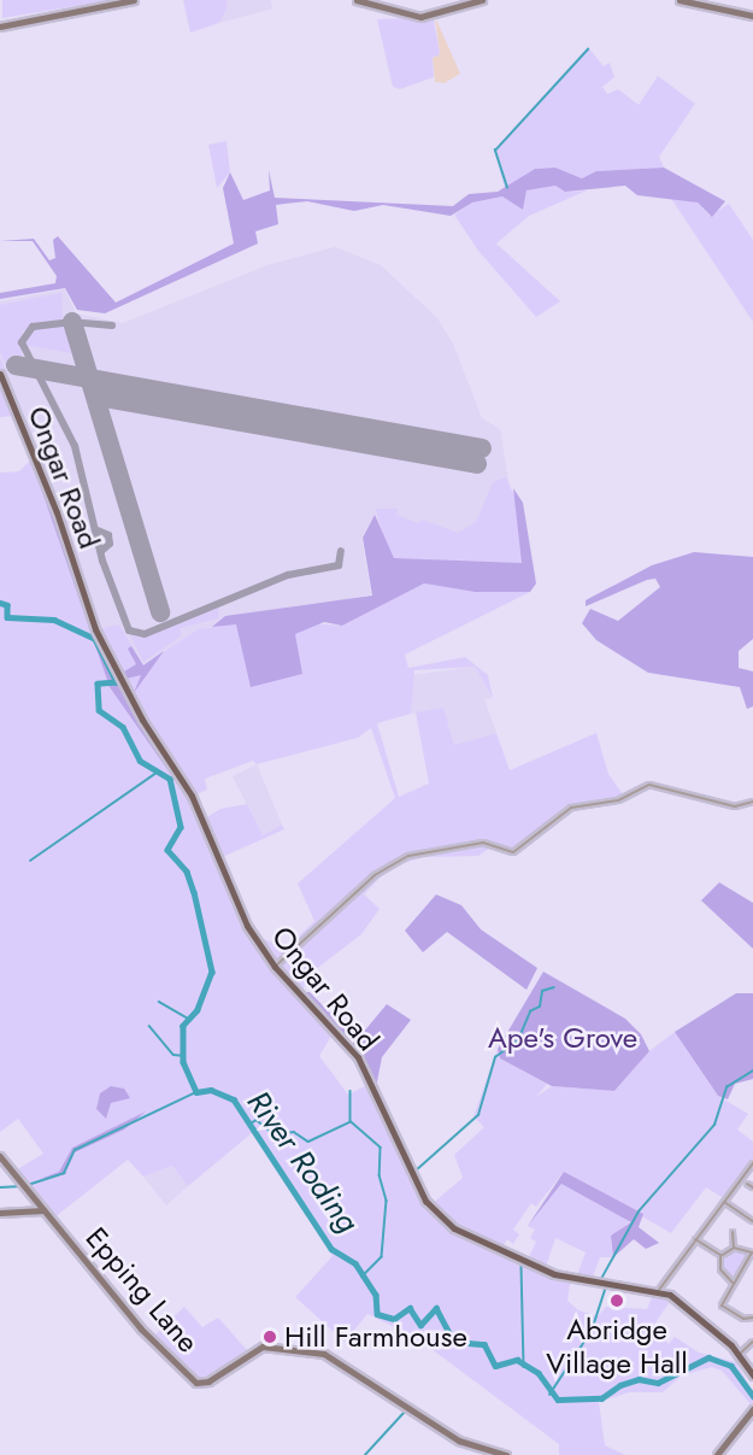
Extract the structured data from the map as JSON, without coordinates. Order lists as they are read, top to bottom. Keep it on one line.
{"streets":{"main road":["Ongar Road"],"street":["Epping Lane"]},"water":["River Roding"],"parks":["Ape's Grove"],"places":["Abridge Village Hall","Hill Farmhouse"]}
